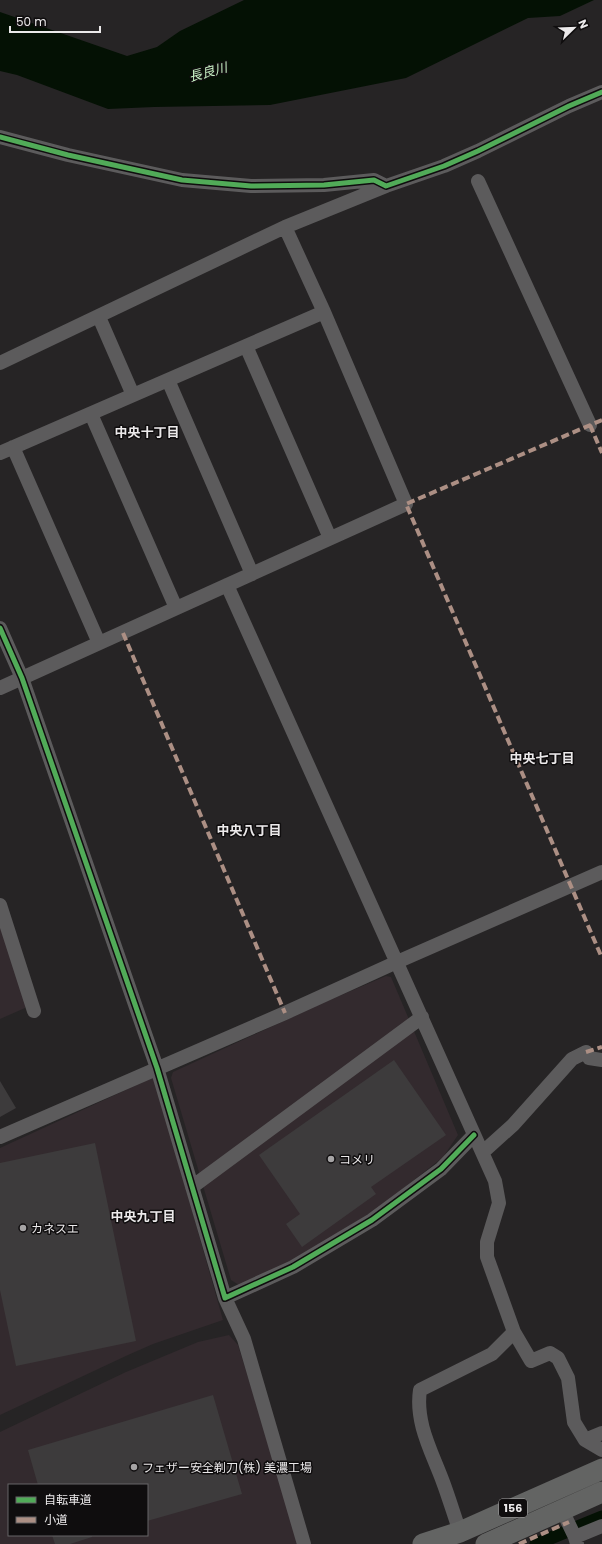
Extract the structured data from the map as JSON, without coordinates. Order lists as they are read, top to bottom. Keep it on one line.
{"streets":{"highway":["156"]},"districts":["中央十丁目","中央七丁目","中央八丁目","中央九丁目"],"water":["長良川"],"places":["コメリ","カネスエ","フェザー安全剃刀(株) 美濃工場"],"legend":["自転車道","小道"],"scale_bar":"50 m","north":"top right"}
